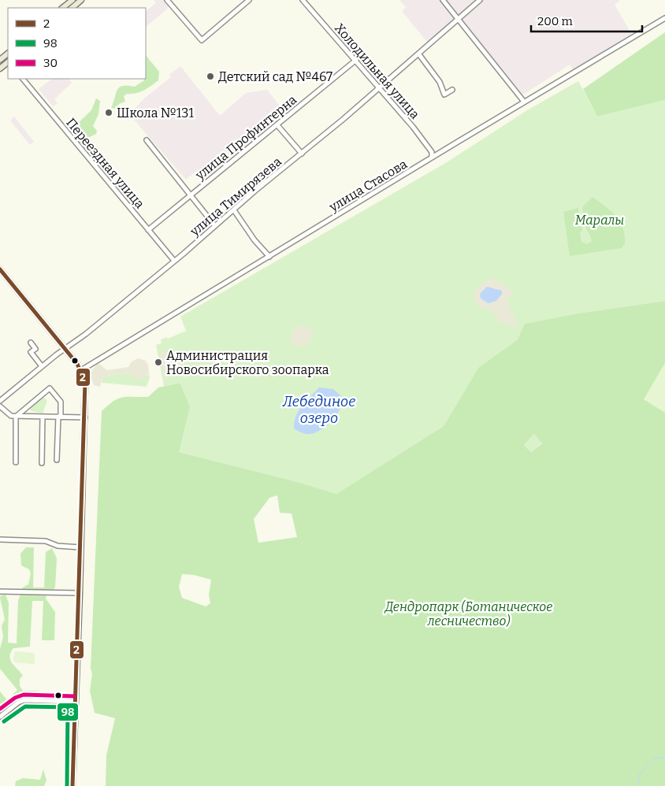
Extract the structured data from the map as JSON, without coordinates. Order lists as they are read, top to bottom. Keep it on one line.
{"streets":{"street":["Холодильная улица","улица Профинтерна","Переездная улица","улица Стасова","улица Тимирязева"]},"crossings":[["Холодильная улица","улица Профинтерна"],["Холодильная улица","улица Стасова"],["Холодильная улица","улица Тимирязева"],["улица Профинтерна","Переездная улица"],["Переездная улица","улица Тимирязева"]],"water":["Лебединое озеро"],"parks":["Маралы","Дендропарк (Ботаническое лесничество)"],"places":["Детский сад №467","Школа №131","Администрация Новосибирского зоопарка"],"lines":["transit line 2","transit line 30","transit line 98"],"legend":["2","98","30"],"scale_bar":"200 m"}
